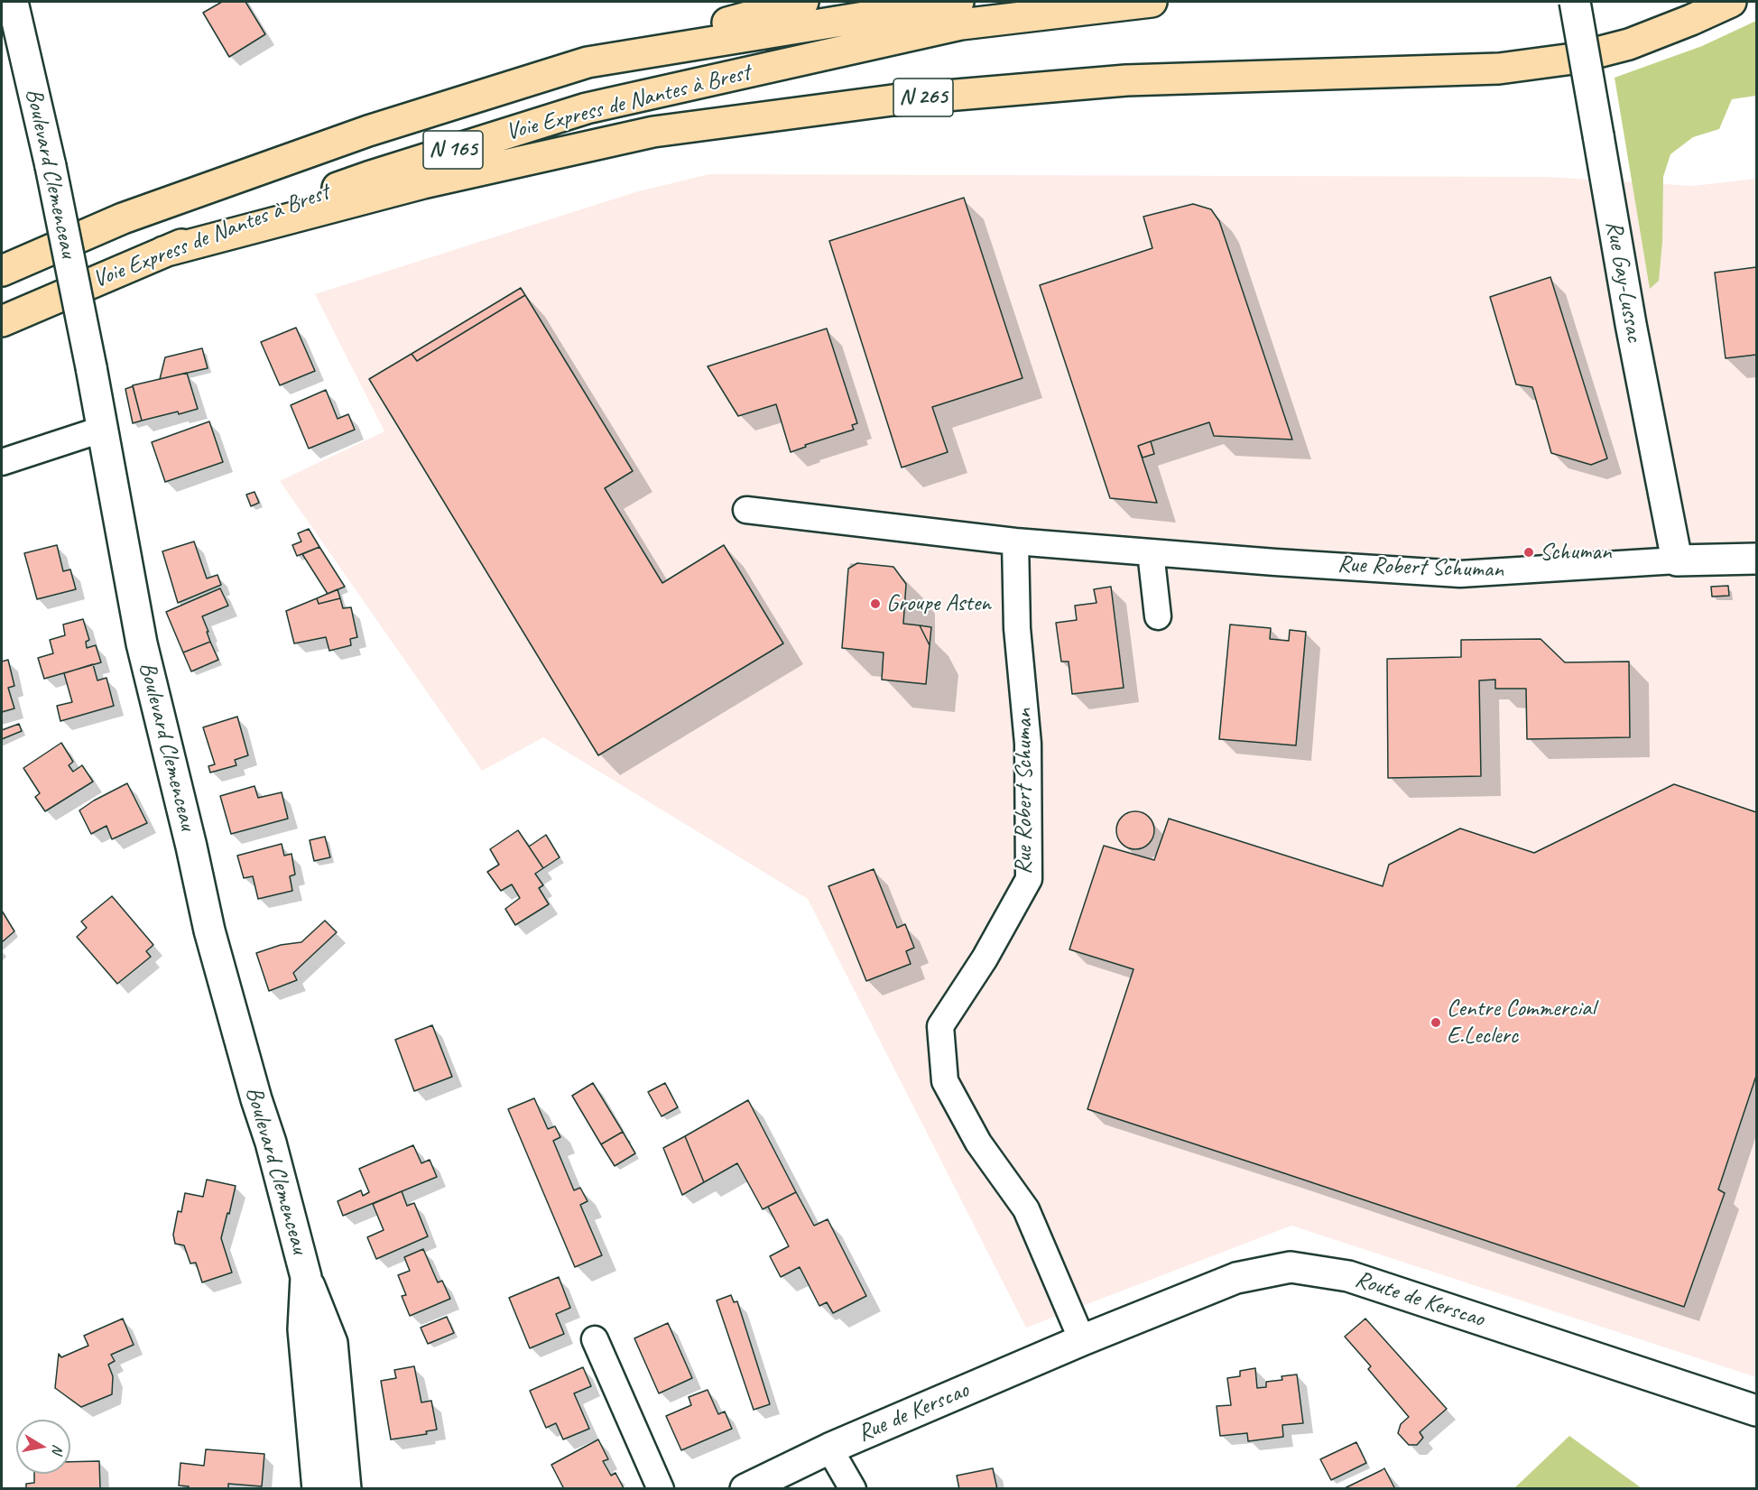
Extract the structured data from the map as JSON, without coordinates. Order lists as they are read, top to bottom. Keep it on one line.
{"streets":{"highway":["N 265","Voie Express de Nantes à Brest","N 165"],"street":["Boulevard Clemenceau","Rue Gay-Lussac","Rue Robert Schuman","Route de Kerscao","Rue de Kerscao"]},"crossings":[["N 265","Voie Express de Nantes à Brest"],["Rue Gay-Lussac","Rue Robert Schuman"],["Rue Robert Schuman","Route de Kerscao"],["Rue Robert Schuman","Rue de Kerscao"],["Route de Kerscao","Rue de Kerscao"]],"places":["Schuman","Groupe Asten","Centre Commercial E.Leclerc"],"north":"right"}
